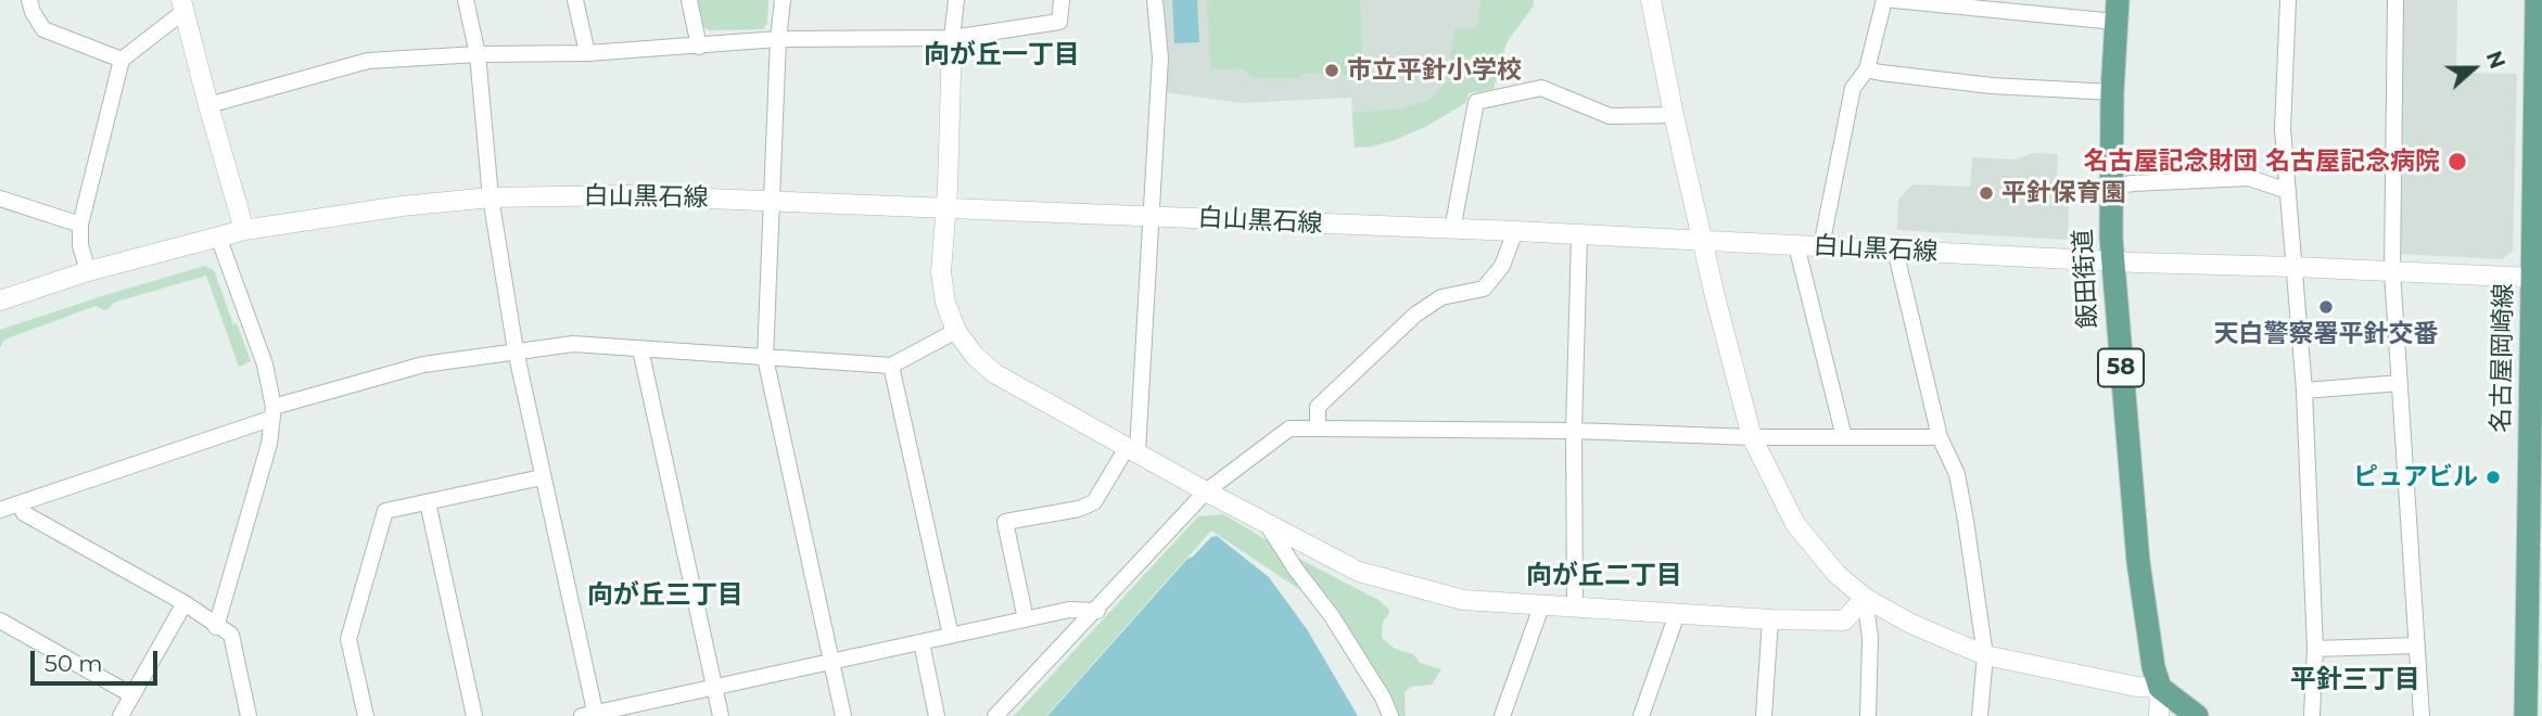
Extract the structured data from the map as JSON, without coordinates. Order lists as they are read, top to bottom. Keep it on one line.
{"streets":{"main road":["飯田街道","名古屋岡崎線","58"],"street":["白山黒石線"]},"crossings":[["白山黒石線","飯田街道"],["白山黒石線","名古屋岡崎線"]],"districts":["向が丘一丁目","向が丘二丁目","向が丘三丁目","平針三丁目"],"places":["市立平針小学校","名古屋記念財団 名古屋記念病院","平針保育園","天白警察署平針交番","ピュアビル"],"scale_bar":"50 m","north":"right"}
